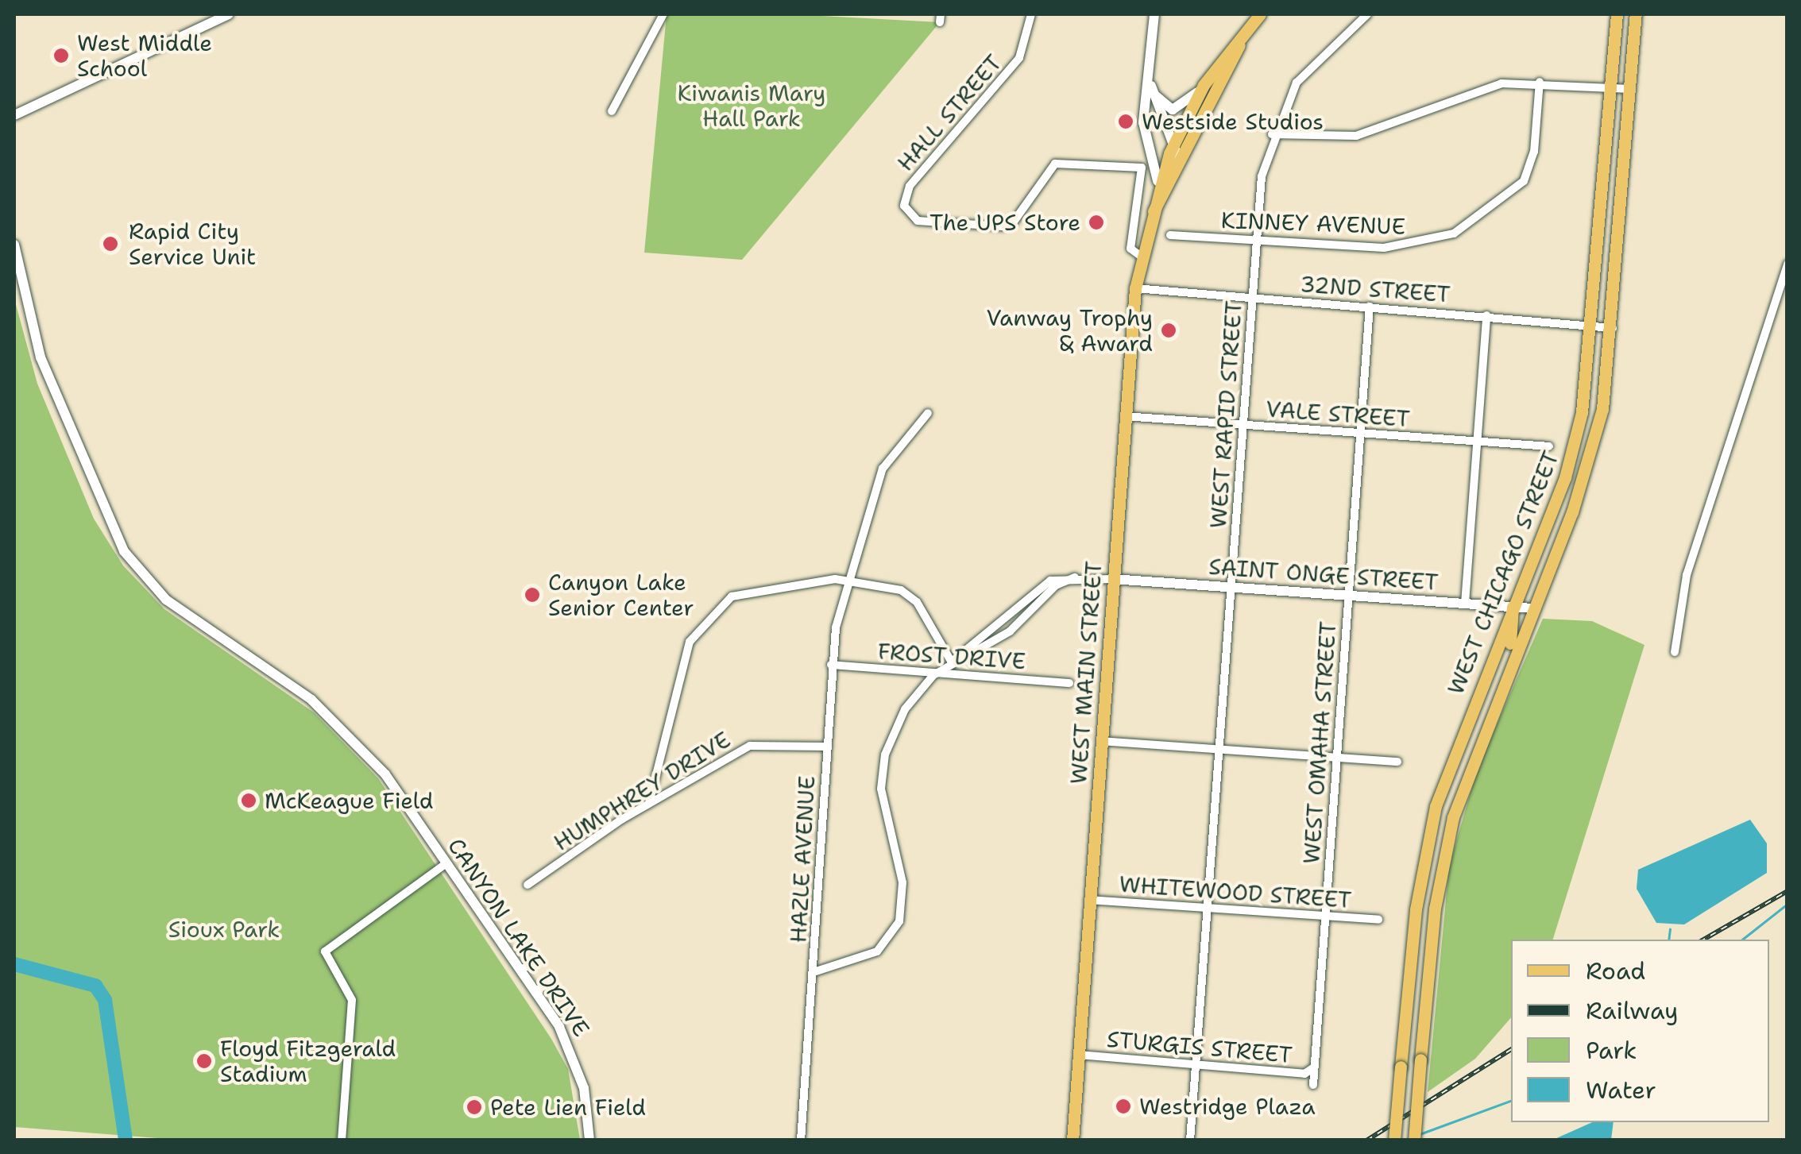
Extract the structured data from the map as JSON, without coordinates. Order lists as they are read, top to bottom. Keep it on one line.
{"streets":{"main road":["WEST CHICAGO STREET","WEST MAIN STREET"],"street":["HALL STREET","KINNEY AVENUE","32ND STREET","VALE STREET","WEST RAPID STREET","SAINT ONGE STREET","FROST DRIVE","WEST OMAHA STREET","HUMPHREY DRIVE","HAZLE AVENUE","WHITEWOOD STREET","CANYON LAKE DRIVE","STURGIS STREET"]},"crossings":[["HALL STREET","WEST MAIN STREET"],["KINNEY AVENUE","WEST RAPID STREET"],["32ND STREET","WEST RAPID STREET"],["32ND STREET","WEST CHICAGO STREET"],["32ND STREET","WEST MAIN STREET"],["32ND STREET","WEST OMAHA STREET"],["VALE STREET","WEST RAPID STREET"],["VALE STREET","WEST MAIN STREET"],["VALE STREET","WEST OMAHA STREET"],["WEST RAPID STREET","SAINT ONGE STREET"],["WEST RAPID STREET","WHITEWOOD STREET"],["WEST RAPID STREET","STURGIS STREET"],["WEST CHICAGO STREET","SAINT ONGE STREET"],["SAINT ONGE STREET","WEST MAIN STREET"],["SAINT ONGE STREET","WEST OMAHA STREET"],["FROST DRIVE","HAZLE AVENUE"],["WEST MAIN STREET","WHITEWOOD STREET"],["WEST MAIN STREET","STURGIS STREET"],["WEST OMAHA STREET","WHITEWOOD STREET"],["WEST OMAHA STREET","STURGIS STREET"],["HUMPHREY DRIVE","HAZLE AVENUE"]],"parks":["Kiwanis Mary Hall Park","Sioux Park"],"places":["West Middle School","Westside Studios","The UPS Store","Rapid City Service Unit","Vanway Trophy & Award","Canyon Lake Senior Center","McKeague Field","Floyd Fitzgerald Stadium","Westridge Plaza","Pete Lien Field"],"legend":["Road","Railway","Park","Water"]}
